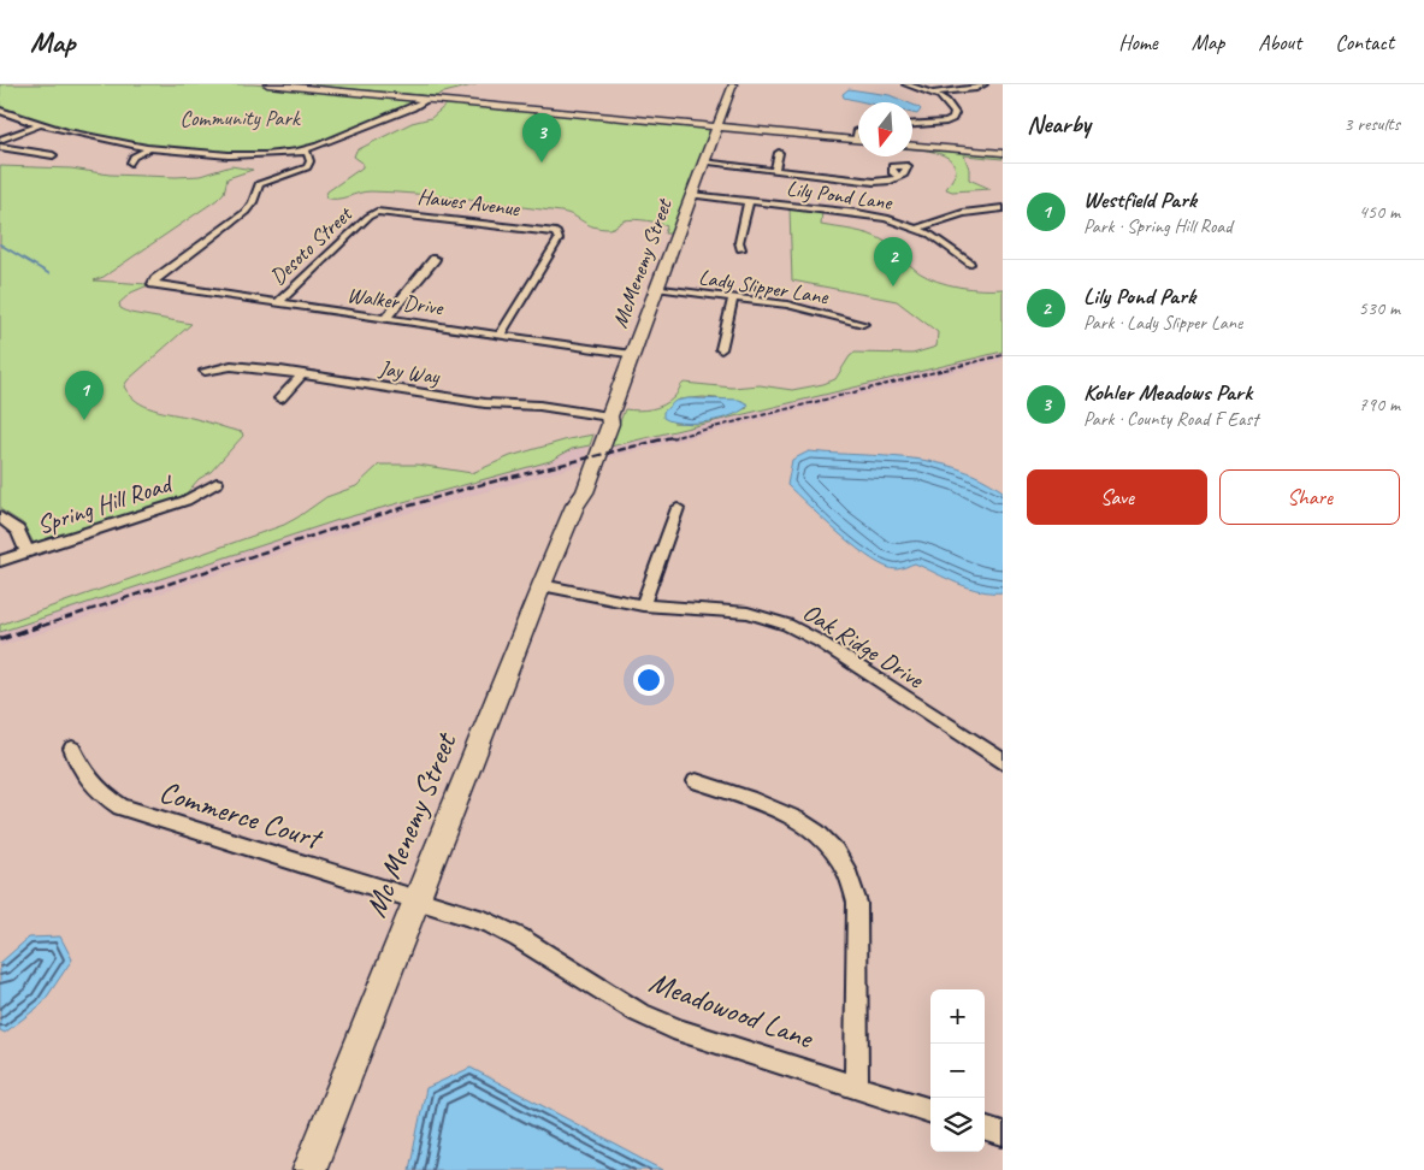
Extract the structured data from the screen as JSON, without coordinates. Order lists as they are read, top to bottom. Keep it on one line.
{"streets":{"street":["Lily Pond Lane","Hawes Avenue","Desoto Street","McMenemy Street","Lady Slipper Lane","Walker Drive","Jay Way","Spring Hill Road","Oak Ridge Drive","Commerce Court","Mc Menemy Street","Meadowood Lane"]},"crossings":[["Lily Pond Lane","McMenemy Street"],["Hawes Avenue","Desoto Street"],["Hawes Avenue","Walker Drive"],["Desoto Street","Walker Drive"],["McMenemy Street","Lady Slipper Lane"],["McMenemy Street","Walker Drive"],["McMenemy Street","Jay Way"],["McMenemy Street","Mc Menemy Street"],["Oak Ridge Drive","Mc Menemy Street"],["Commerce Court","Mc Menemy Street"],["Commerce Court","Meadowood Lane"],["Mc Menemy Street","Meadowood Lane"]],"parks":["Community Park"],"north":"bottom","page":{"header":"Map","nav":["Home","Map","About","Contact"],"heading":["Nearby","3 results"],"pins":["3","2","1"],"list":[{"mark":"1","name":"Westfield Park","note":"Park · Spring Hill Road","value":"450 m"},{"mark":"2","name":"Lily Pond Park","note":"Park · Lady Slipper Lane","value":"530 m"},{"mark":"3","name":"Kohler Meadows Park","note":"Park · County Road F East","value":"790 m"}],"buttons":["Save","Share"],"map_buttons":["+","−"]}}
